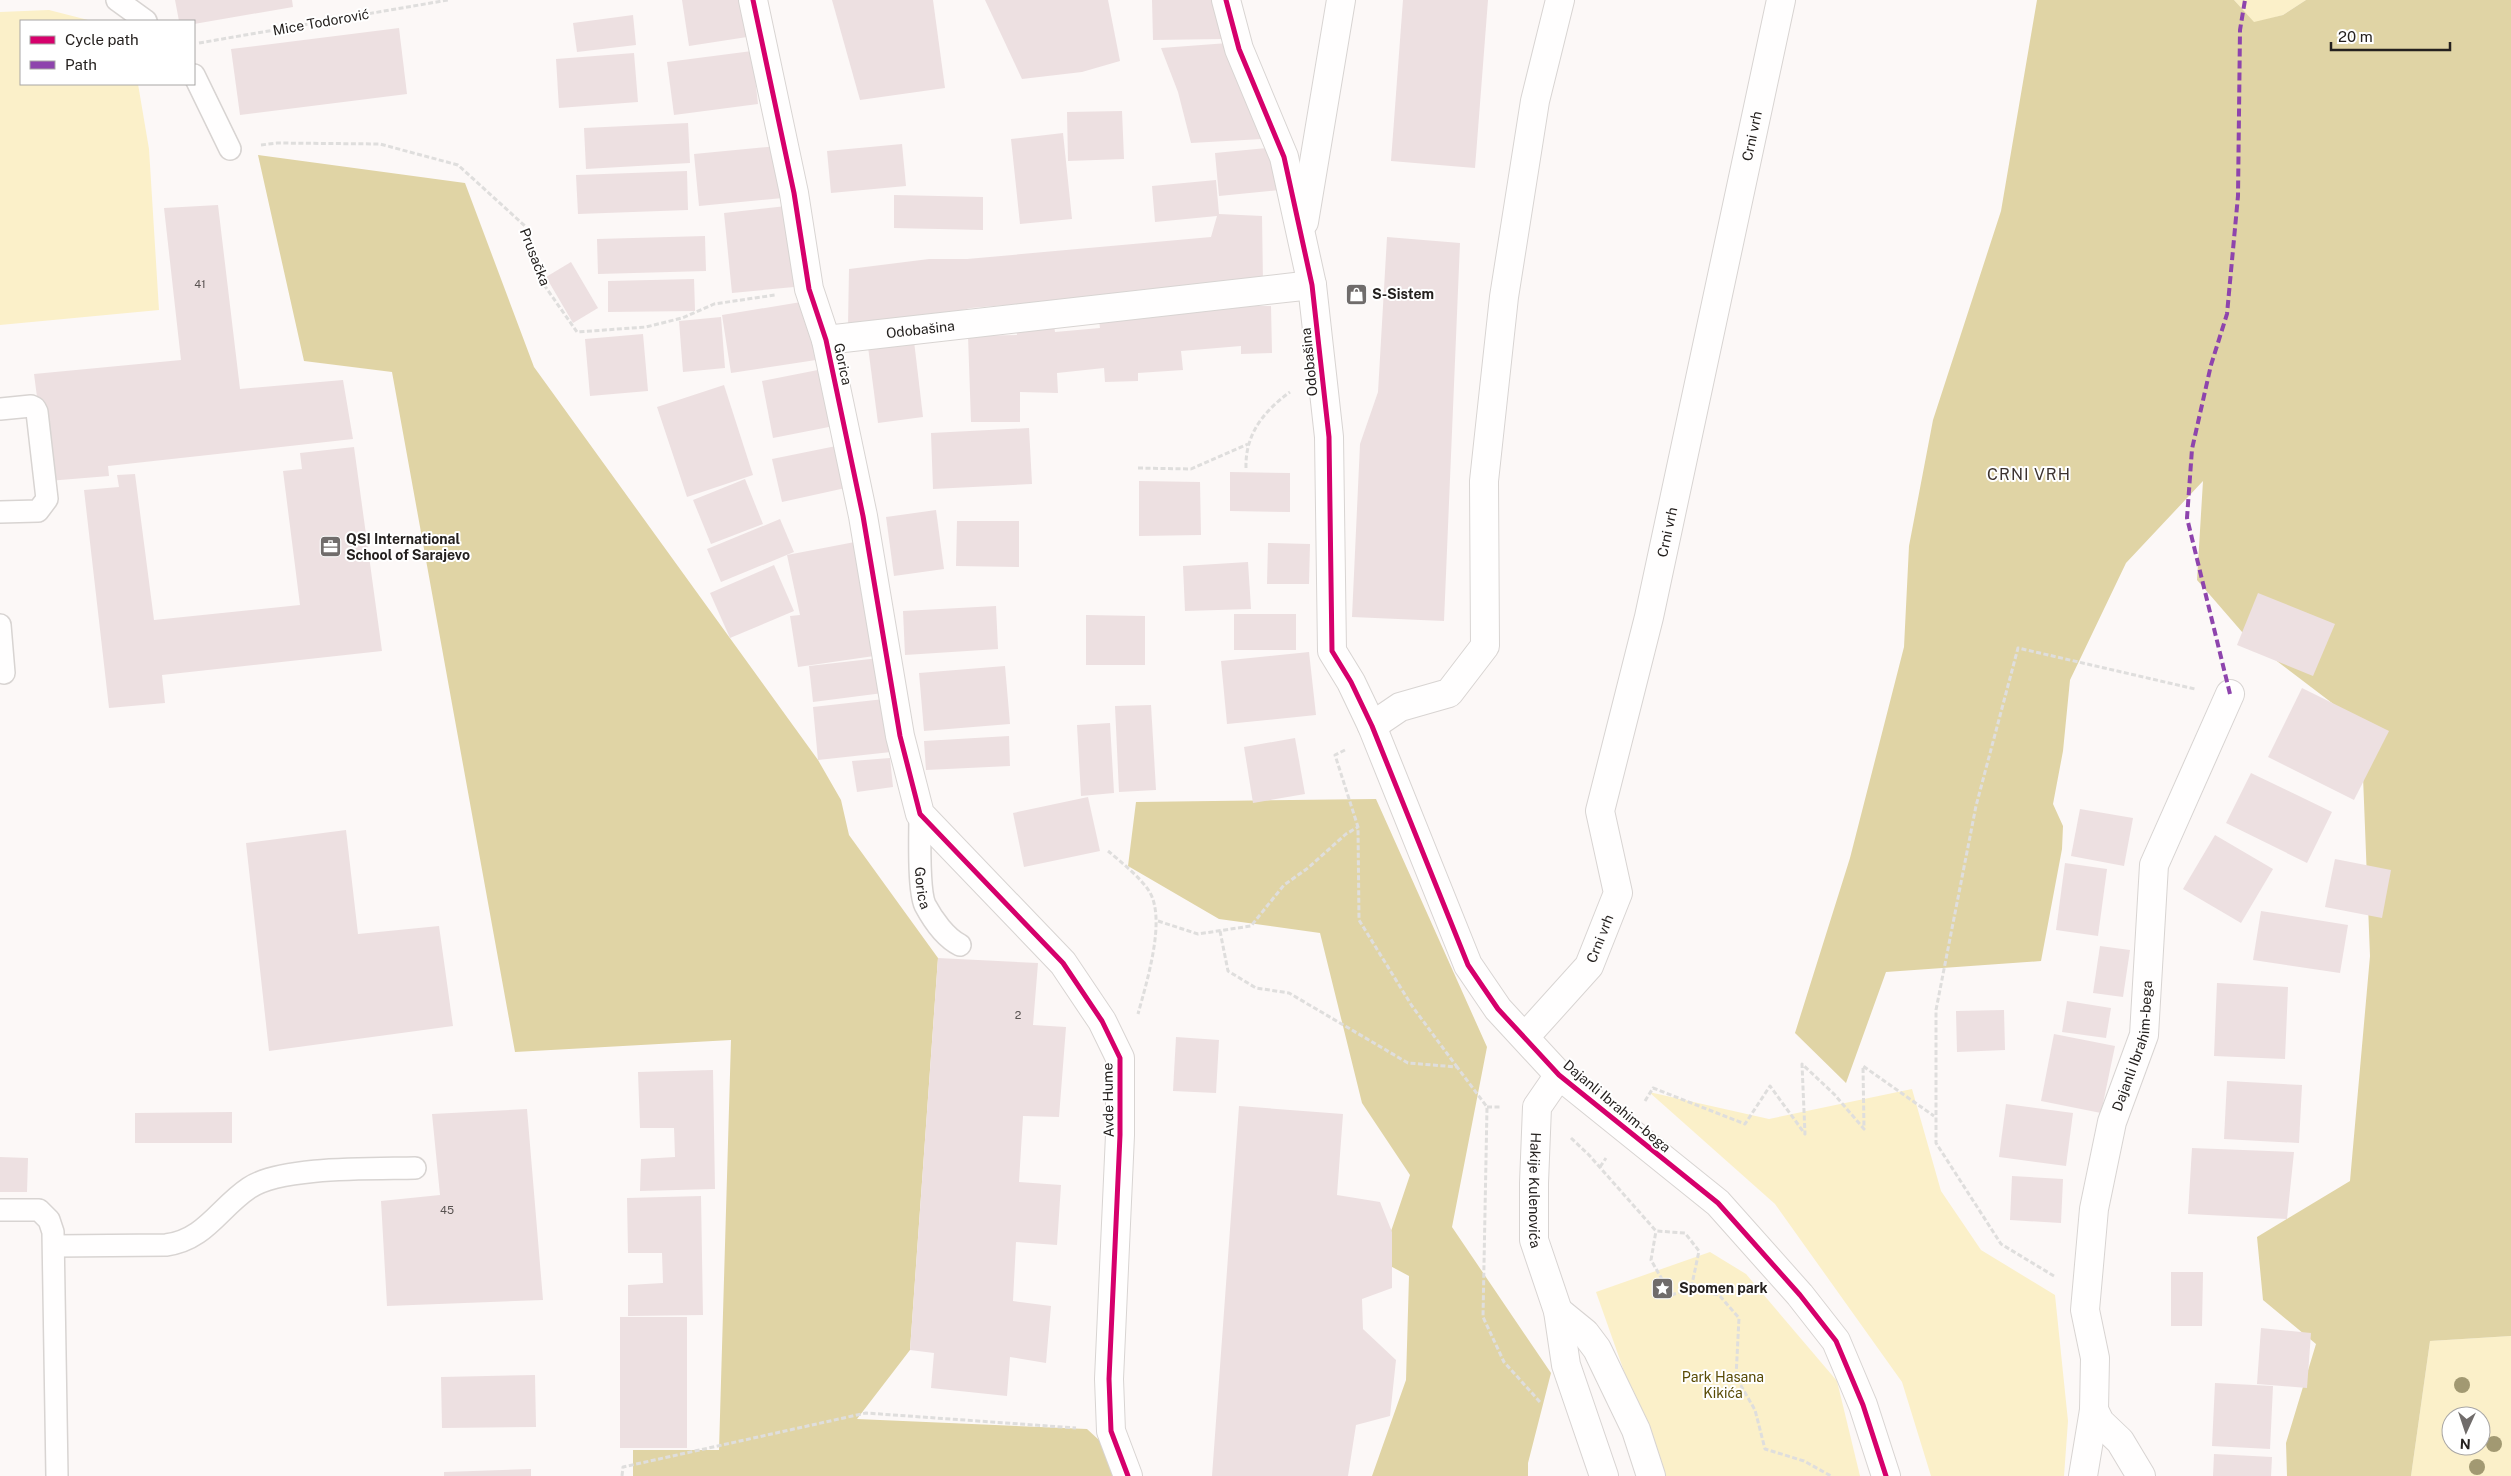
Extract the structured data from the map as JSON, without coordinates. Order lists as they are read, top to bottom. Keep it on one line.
{"streets":{"street":["Crni vrh","Odobašina","Gorica","Dajanli Ibrahim-bega","Avde Hume","Hakije Kulenovića"],"path":["Mice Todorović","Prusačka"]},"crossings":[["Crni vrh","Dajanli Ibrahim-bega"],["Prusačka","Gorica"],["Odobašina","Gorica"],["Odobašina","Dajanli Ibrahim-bega"],["Gorica","Avde Hume"]],"districts":["CRNI VRH"],"parks":["Park Hasana Kikića"],"places":{"shop":["S-Sistem"],"office":["QSI International School of Sarajevo"],"place":["Spomen park"]},"house_numbers":["41","2","45"],"legend":["Cycle path","Path"],"scale_bar":"20 m","north":"bottom"}
